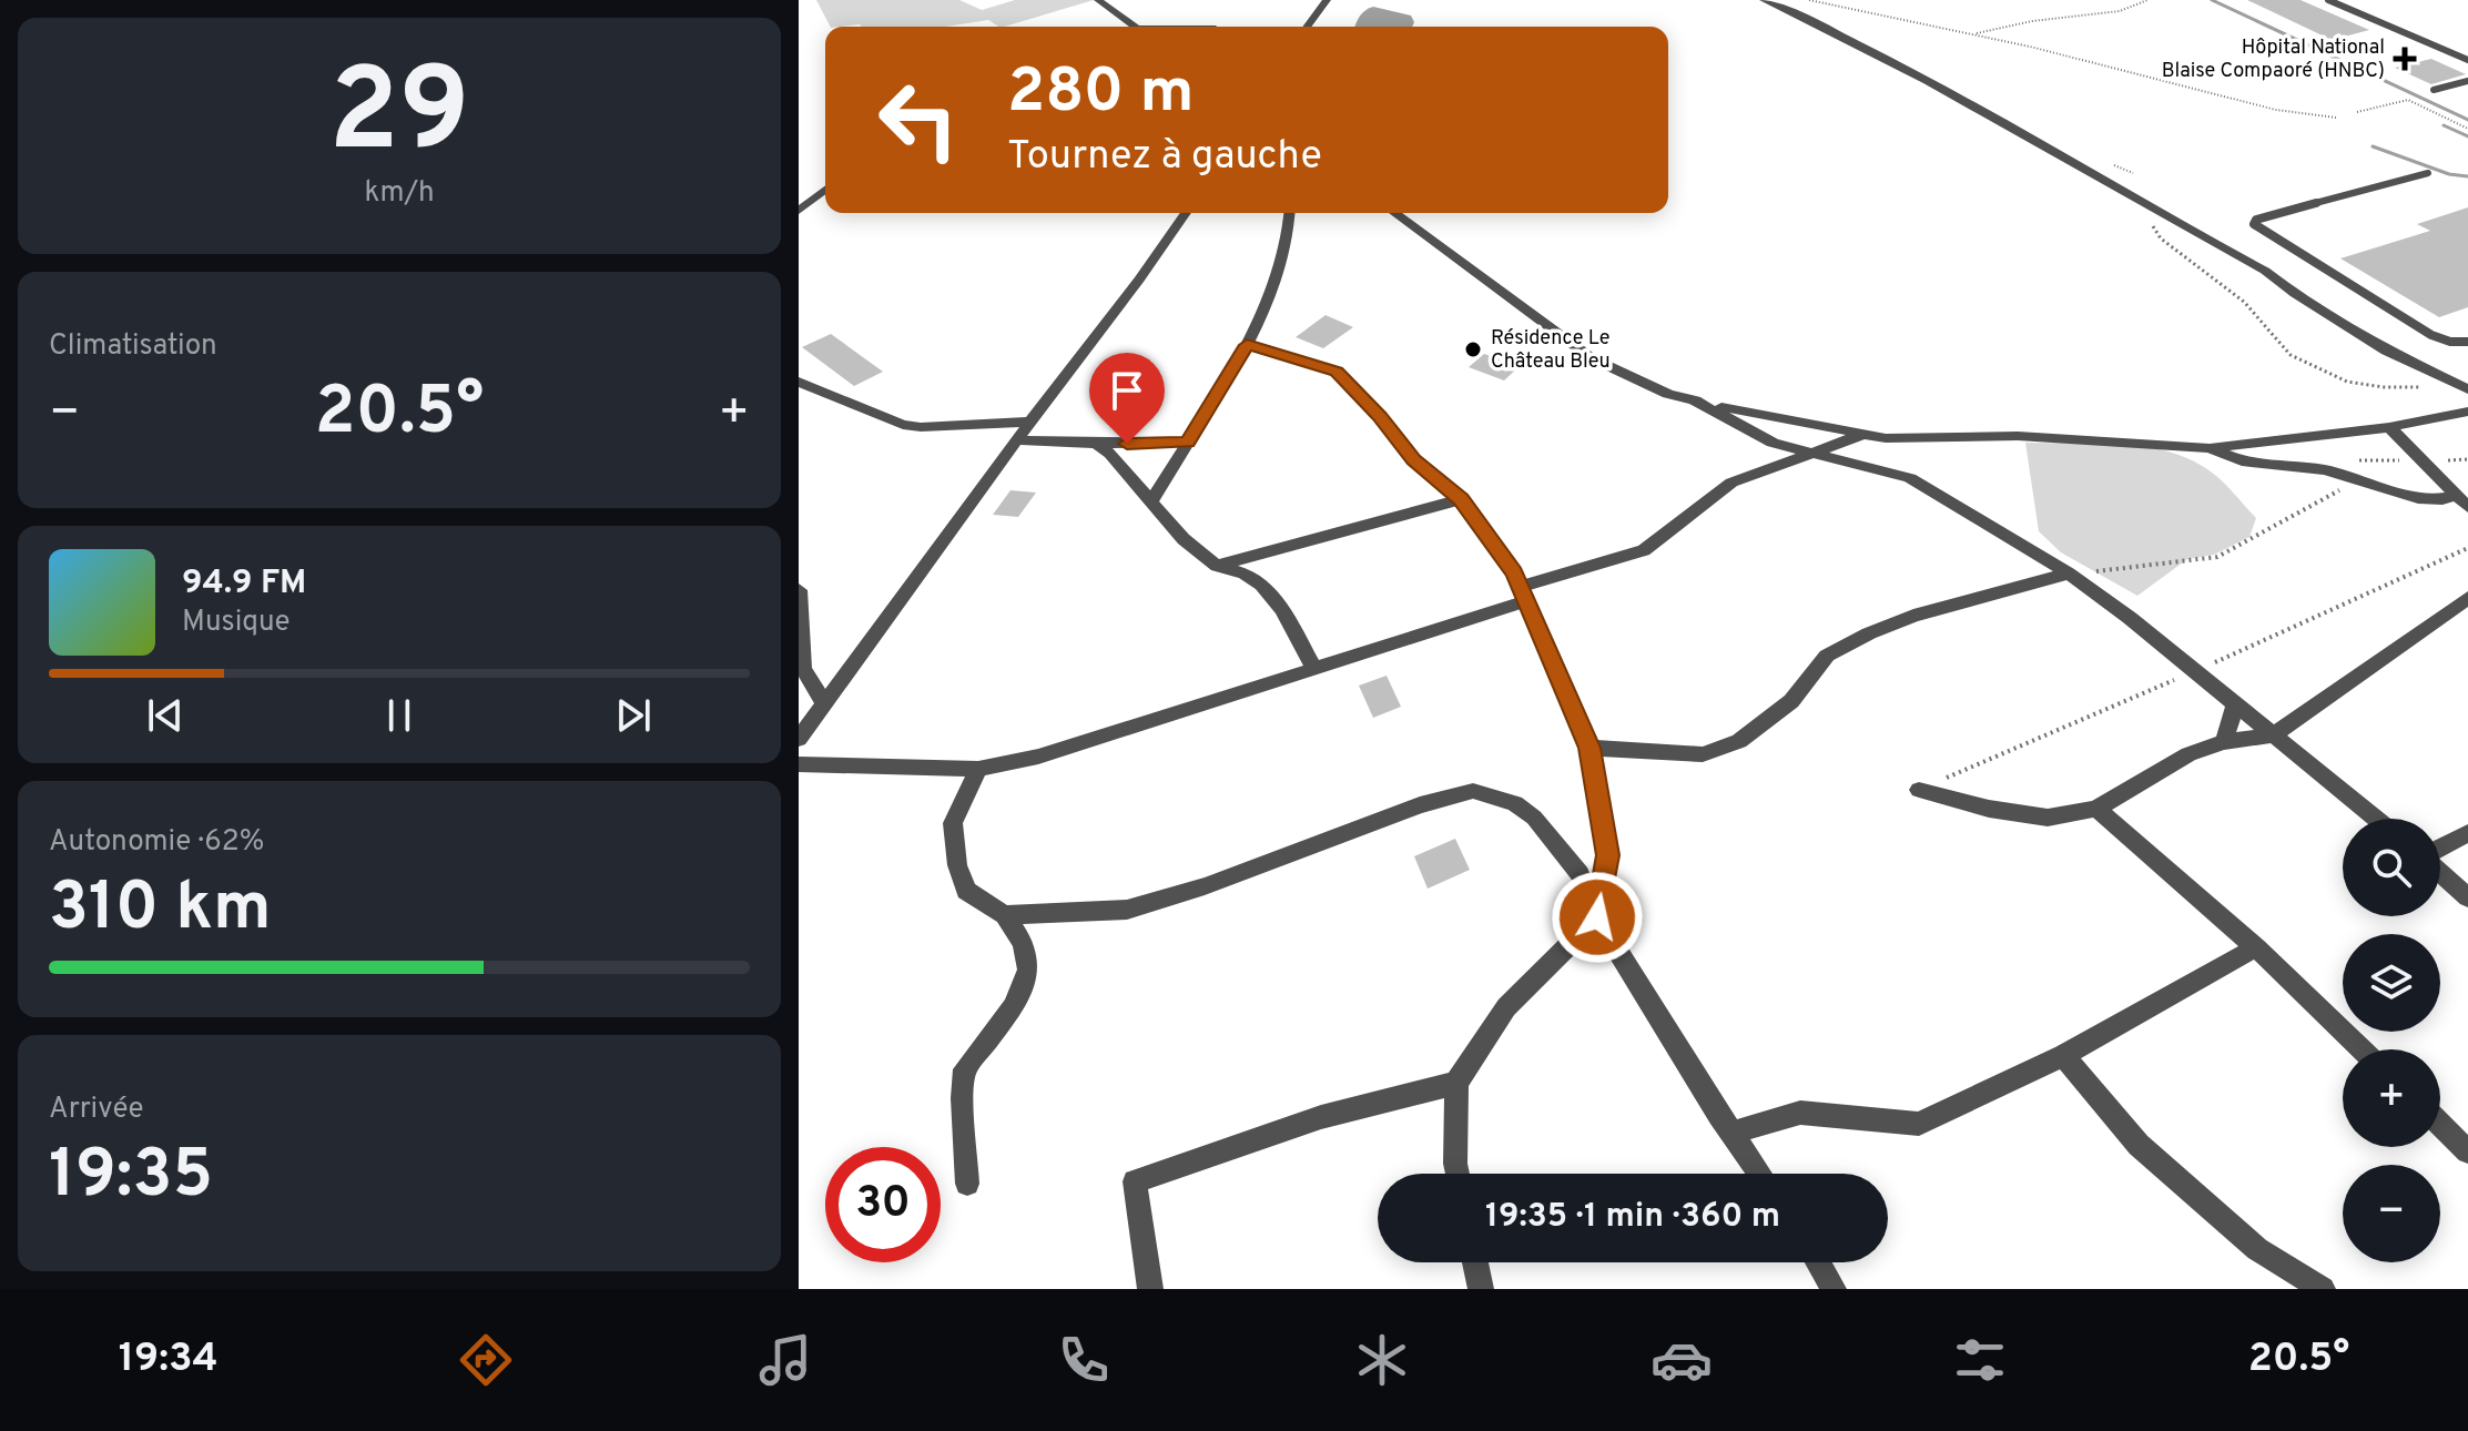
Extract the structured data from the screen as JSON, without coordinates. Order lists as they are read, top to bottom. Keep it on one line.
{"places":{"health":["Hôpital National Blaise Compaoré (HNBC)"],"other":["Résidence Le Château Bleu"]},"page":{"tile":[["29","km/h"],"Climatisation",["Autonomie · 62%","310 km"],["Arrivée","19:35"]],"turn":["280 m","Tournez à gauche"],"heat":["−","20.5°","+"],"song":["94.9 FM","Musique"],"map_buttons":["+","−"],"limit":"30","trip":"19:35 · 1 min · 360 m","tabs":["19:34","20.5°"]}}
